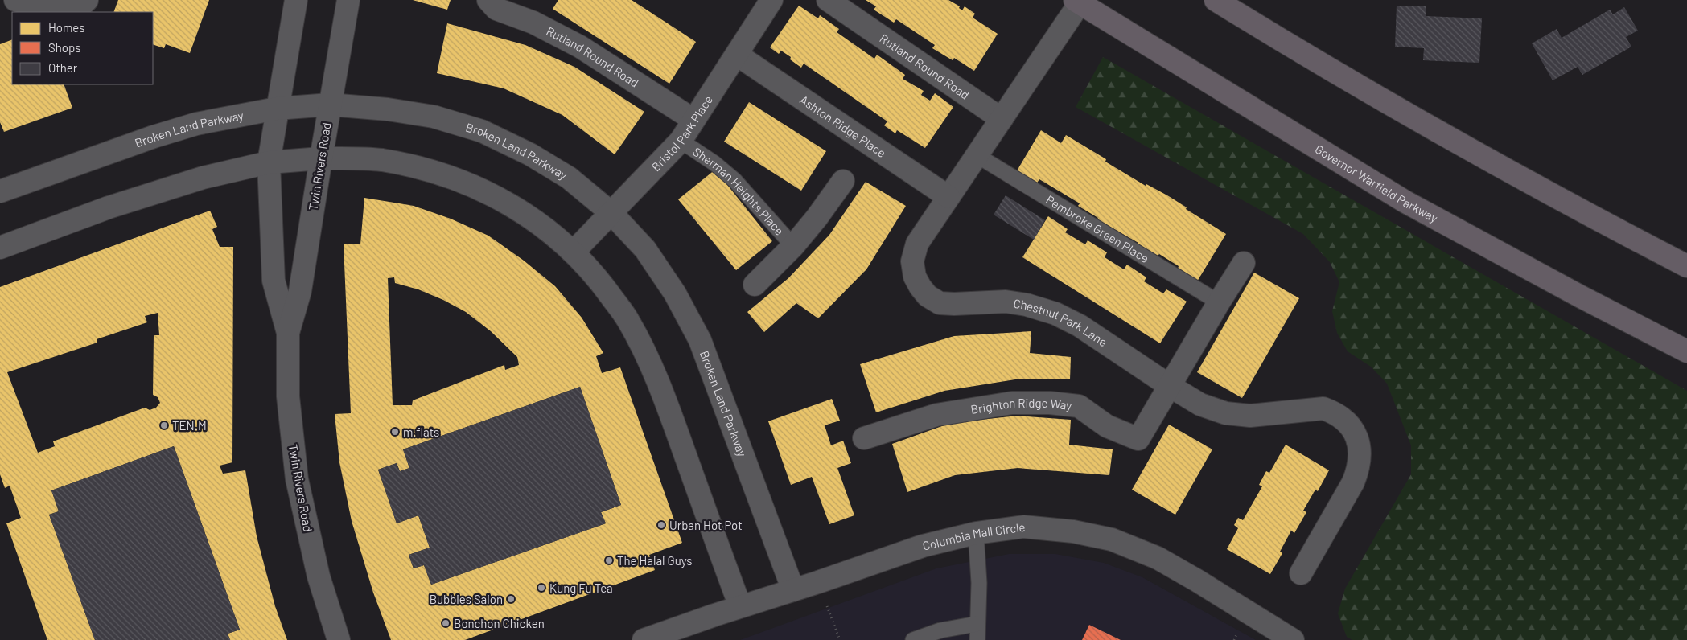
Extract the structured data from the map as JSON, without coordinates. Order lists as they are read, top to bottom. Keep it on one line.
{"streets":{"main road":["Governor Warfield Parkway"],"street":["Rutland Round Road","Ashton Ridge Place","Broken Land Parkway","Bristol Park Place","Twin Rivers Road","Sherman Heights Place","Chestnut Park Lane","Brighton Ridge Way","Columbia Mall Circle"],"lane":["Pembroke Green Place"]},"crossings":[["Rutland Round Road","Bristol Park Place"],["Rutland Round Road","Chestnut Park Lane"],["Ashton Ridge Place","Bristol Park Place"],["Ashton Ridge Place","Chestnut Park Lane"],["Broken Land Parkway","Bristol Park Place"],["Broken Land Parkway","Twin Rivers Road"],["Broken Land Parkway","Columbia Mall Circle"],["Bristol Park Place","Sherman Heights Place"],["Governor Warfield Parkway","Chestnut Park Lane"],["Pembroke Green Place","Chestnut Park Lane"],["Pembroke Green Place","Brighton Ridge Way"],["Chestnut Park Lane","Brighton Ridge Way"]],"places":["TEN.M","m.flats","Urban Hot Pot","The Halal Guys","Kung Fu Tea","Bubbles Salon","Bonchon Chicken"],"legend":["Homes","Shops","Other"]}
